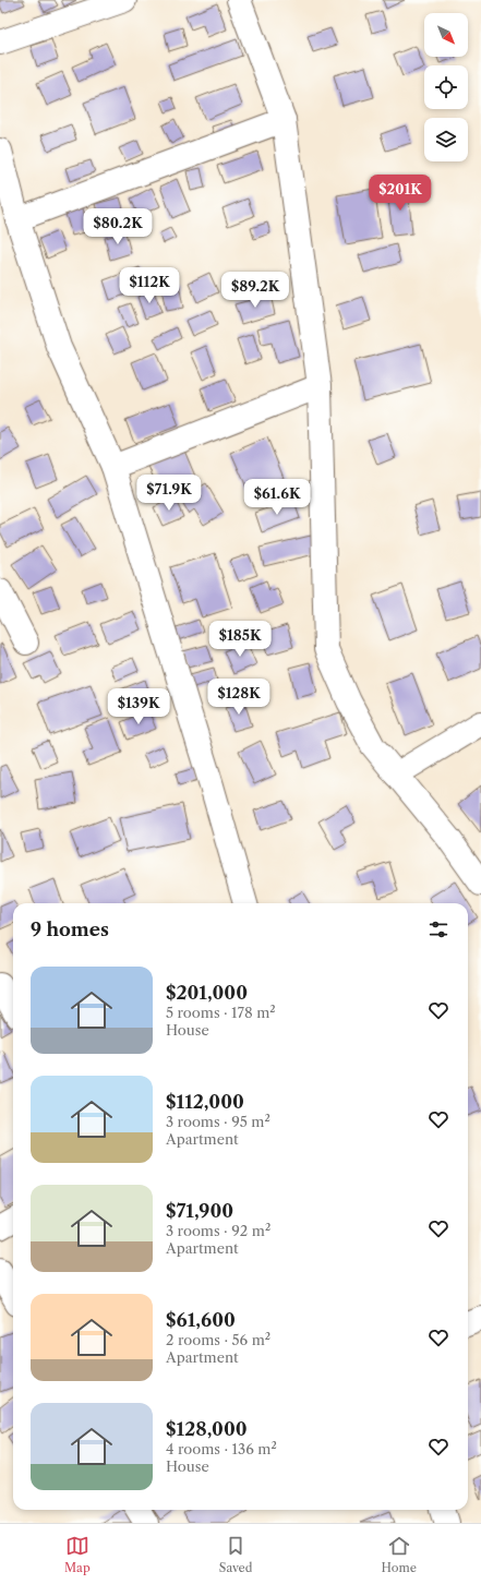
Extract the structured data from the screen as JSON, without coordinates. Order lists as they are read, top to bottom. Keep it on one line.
{"north":"bottom right","page":{"price":["$201K","$80.2K","$112K","$89.2K","$71.9K","$61.6K","$185K","$128K","$139K"],"heading":"9 homes","list":[{"name":"$201,000","note":"5 rooms · 178 m² · House"},{"name":"$112,000","note":"3 rooms · 95 m² · Apartment"},{"name":"$71,900","note":"3 rooms · 92 m² · Apartment"},{"name":"$61,600","note":"2 rooms · 56 m² · Apartment"},{"name":"$128,000","note":"4 rooms · 136 m² · House"}],"tabs":["Map","Saved","Home"]}}
